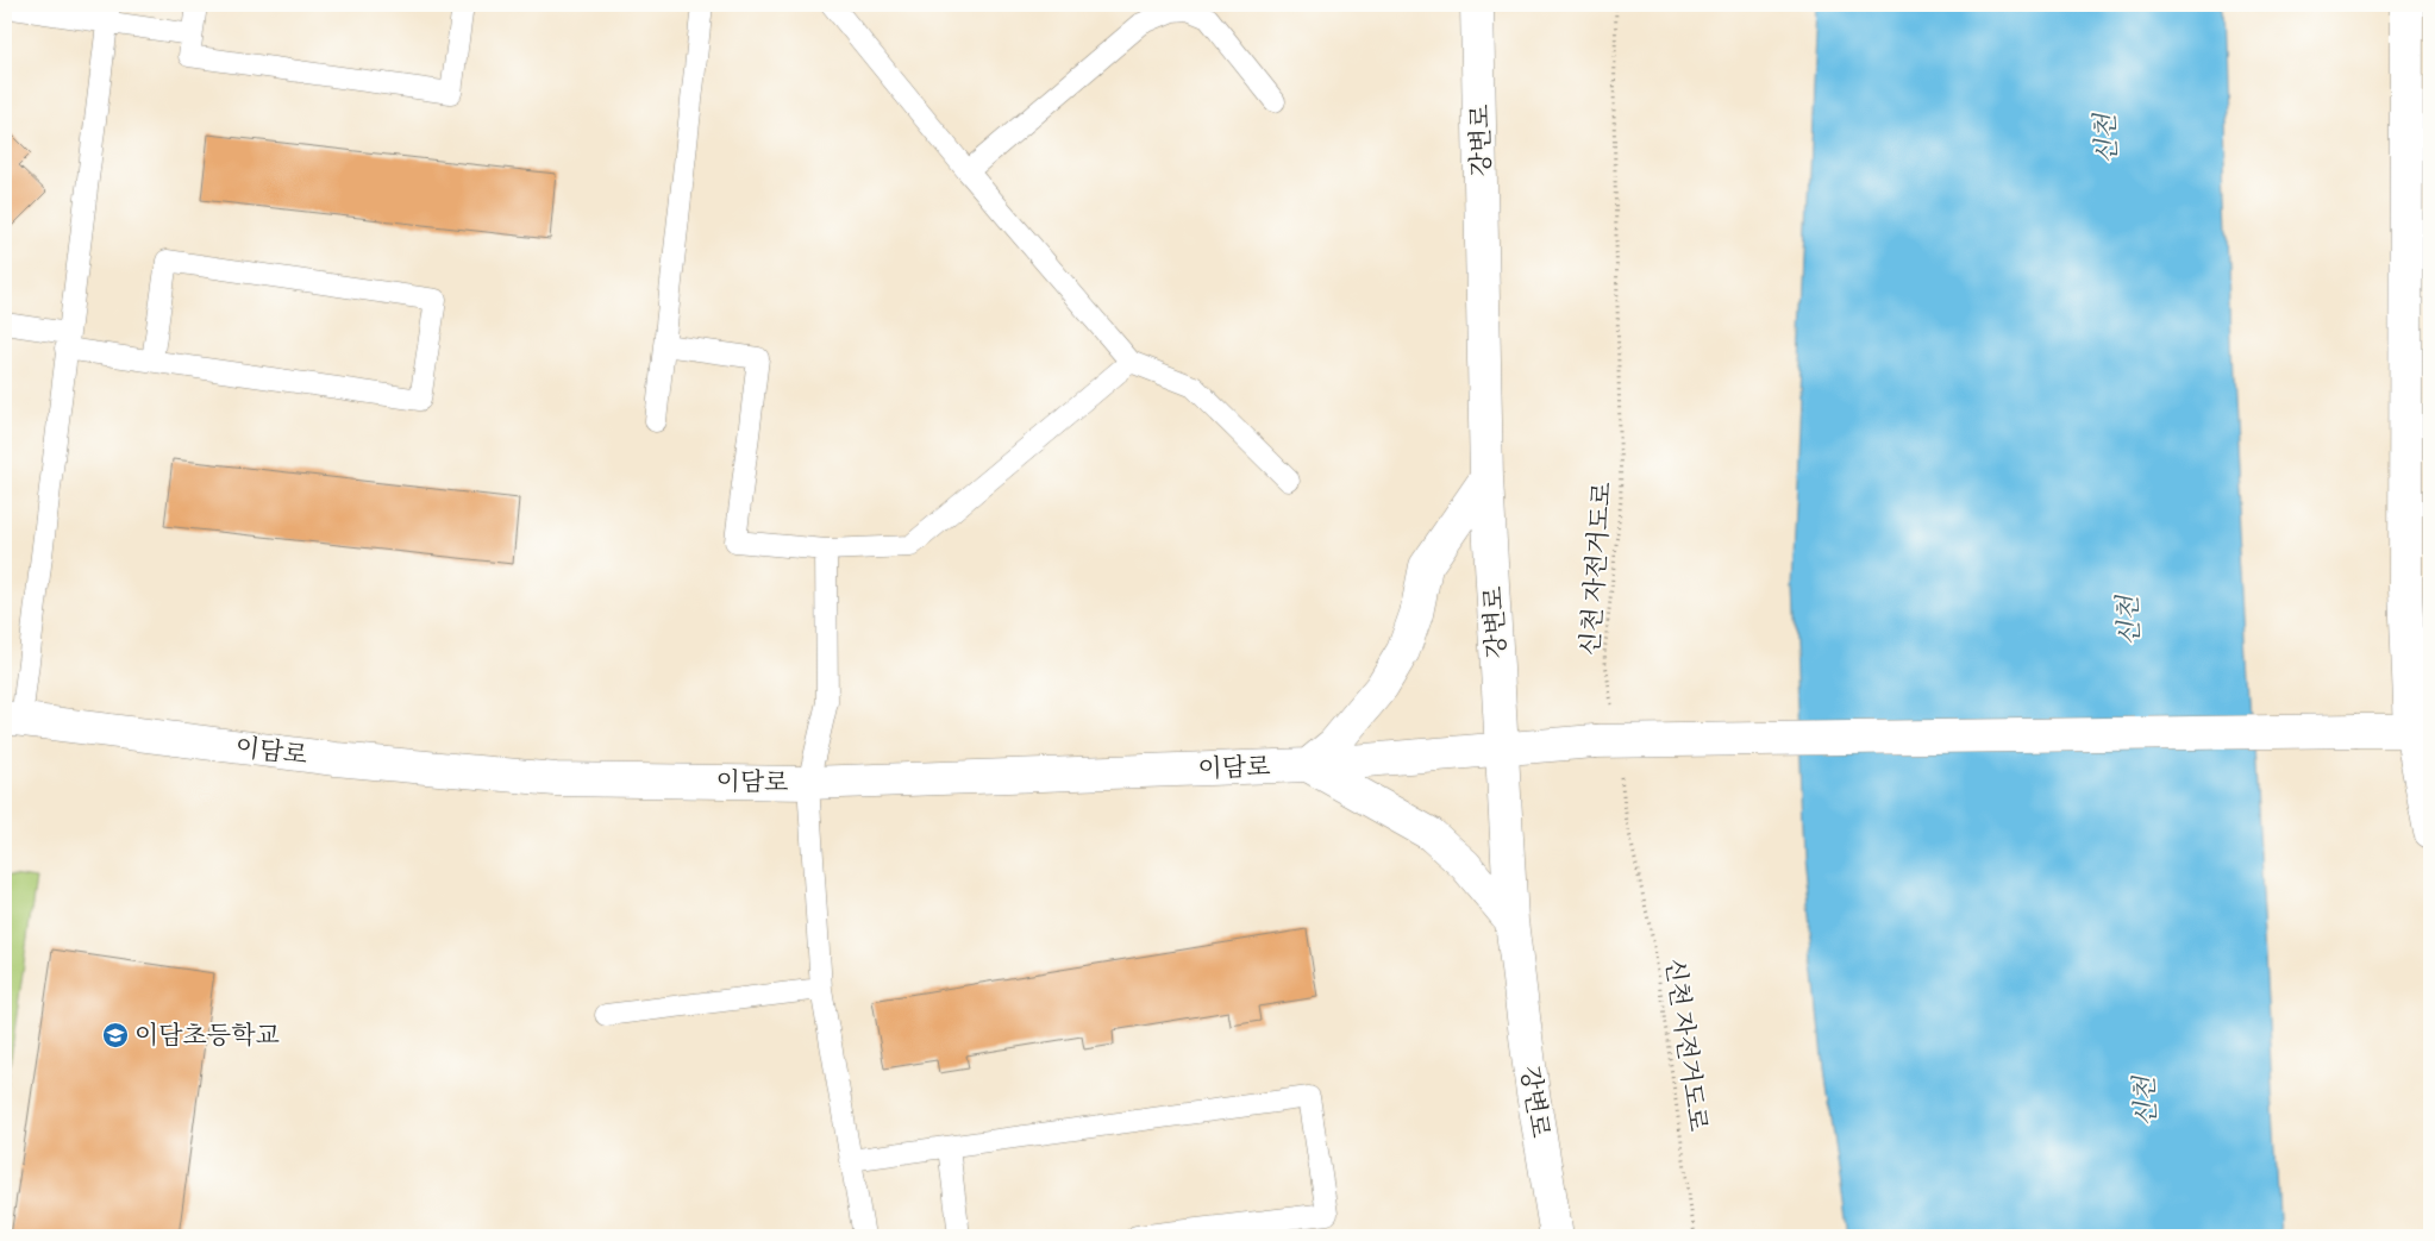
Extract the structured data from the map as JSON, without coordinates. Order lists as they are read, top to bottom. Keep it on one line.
{"streets":{"main road":["강변로","이담로"],"path":["신천 자전거도로"]},"crossings":[["강변로","이담로"]],"water":["신천"],"places":{"school or university":["이담초등학교"]}}
